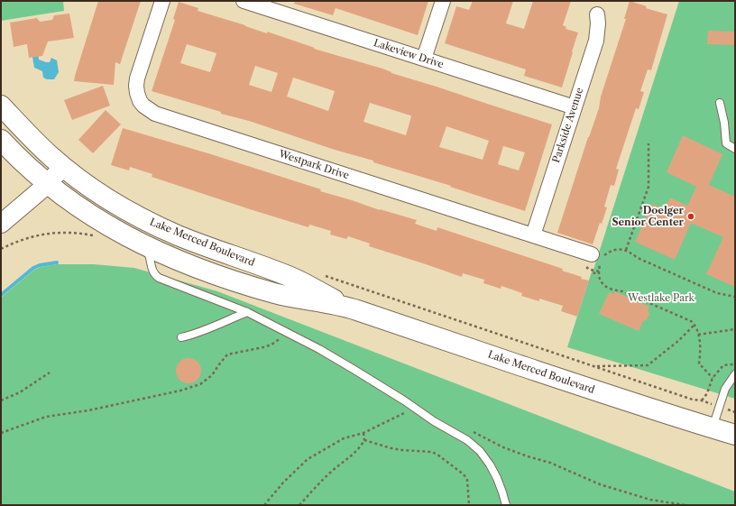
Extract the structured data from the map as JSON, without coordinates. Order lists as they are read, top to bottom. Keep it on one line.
{"streets":{"main road":["Lake Merced Boulevard"],"street":["Lakeview Drive","Parkside Avenue","Westpark Drive"]},"crossings":[["Lakeview Drive","Parkside Avenue"],["Parkside Avenue","Westpark Drive"]],"parks":["Westlake Park"],"places":["Doelger Senior Center"]}
